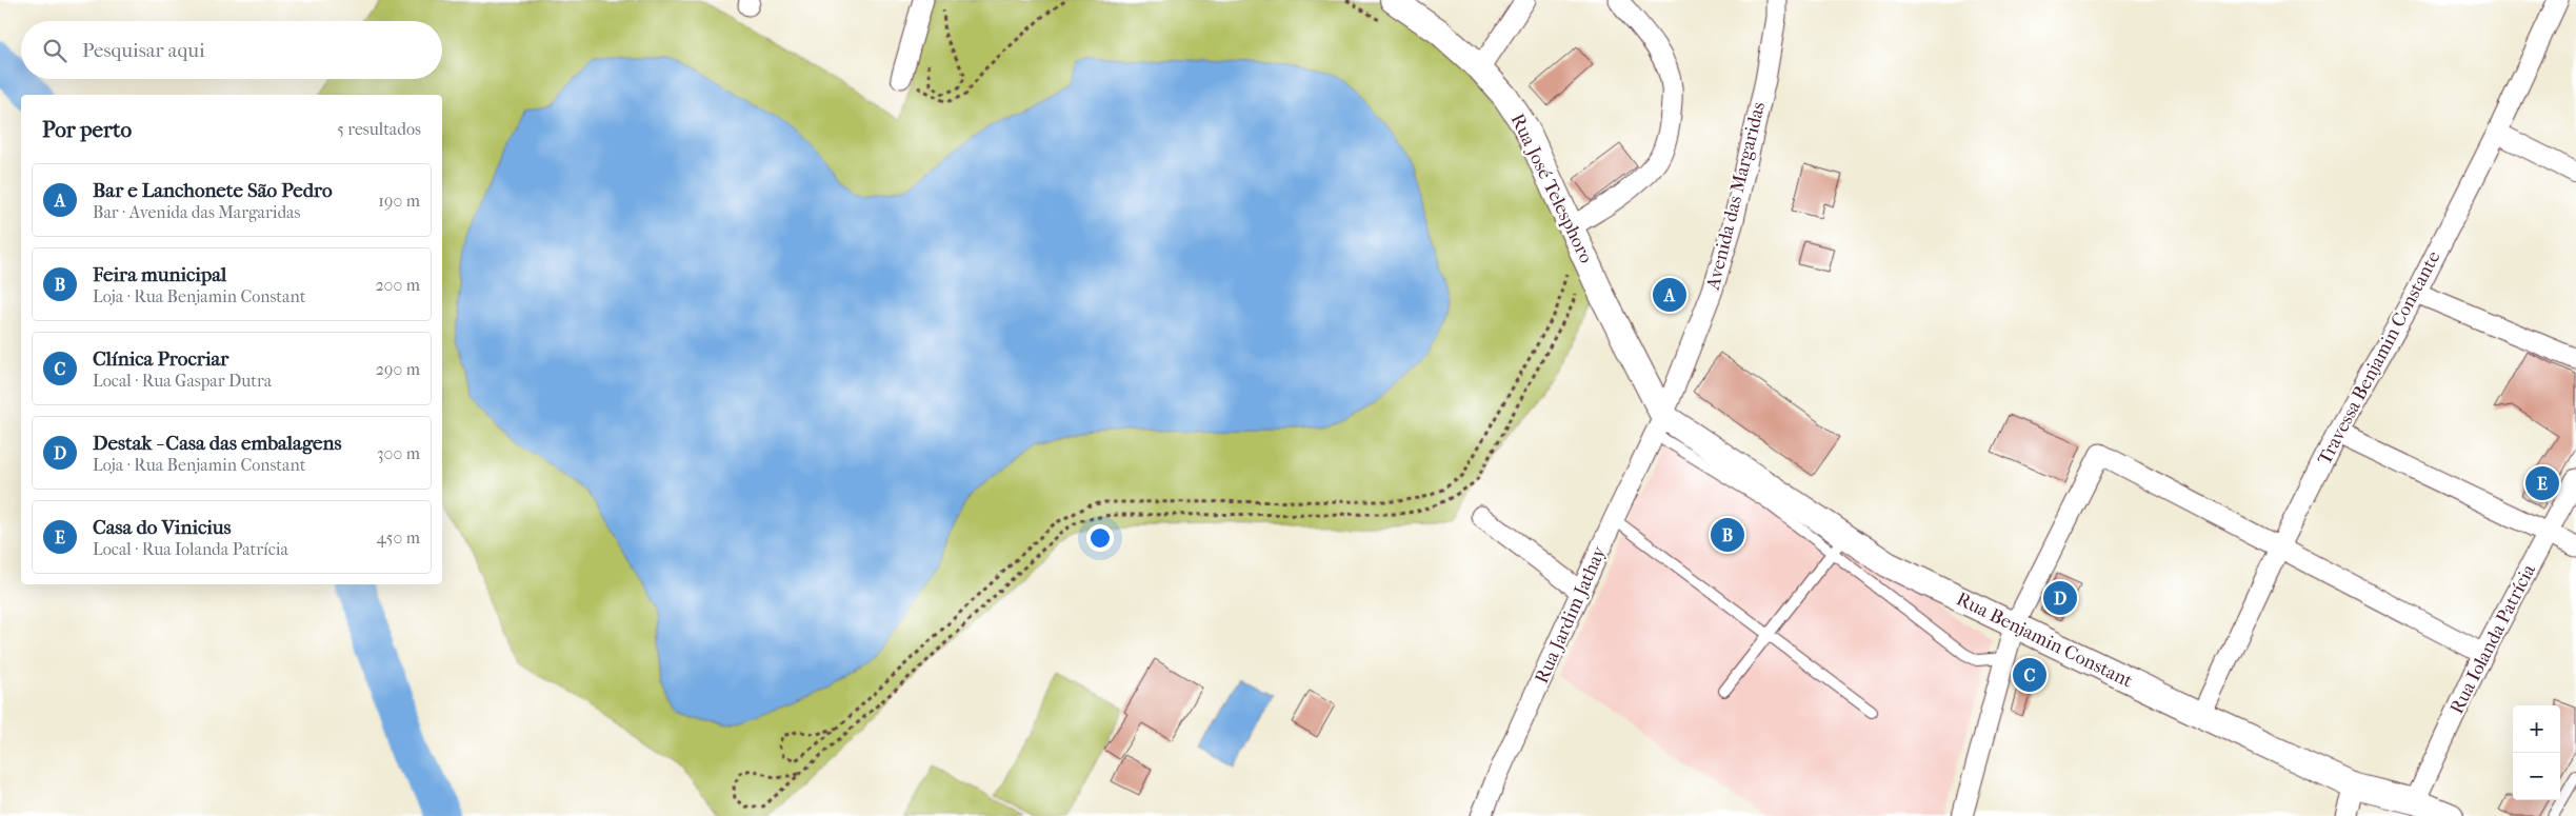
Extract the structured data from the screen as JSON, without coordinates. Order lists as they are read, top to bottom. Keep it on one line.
{"streets":{"street":["Rua José Telesphoro","Avenida das Margaridas","Travessa Benjamin Constante","Rua Jardim Jathay","Rua Iolanda Patrícia","Rua Benjamin Constant"]},"crossings":[["Rua José Telesphoro","Avenida das Margaridas"],["Rua José Telesphoro","Rua Jardim Jathay"],["Rua José Telesphoro","Rua Benjamin Constant"],["Avenida das Margaridas","Rua Jardim Jathay"],["Avenida das Margaridas","Rua Benjamin Constant"],["Travessa Benjamin Constante","Rua Benjamin Constant"],["Rua Jardim Jathay","Rua Benjamin Constant"],["Rua Iolanda Patrícia","Rua Benjamin Constant"]],"page":{"search":"Pesquisar aqui","heading":["Por perto","5 resultados"],"list":[{"mark":"A","name":"Bar e Lanchonete São Pedro","note":"Bar · Avenida das Margaridas","value":"190 m"},{"mark":"B","name":"Feira municipal","note":"Loja · Rua Benjamin Constant","value":"200 m"},{"mark":"C","name":"Clínica Procriar","note":"Local · Rua Gaspar Dutra","value":"290 m"},{"mark":"D","name":"Destak - Casa das embalagens","note":"Loja · Rua Benjamin Constant","value":"300 m"},{"mark":"E","name":"Casa do Vinicius","note":"Local · Rua Iolanda Patrícia","value":"450 m"}],"pins":["A","E","B","D","C"],"map_buttons":["+","−"]}}
